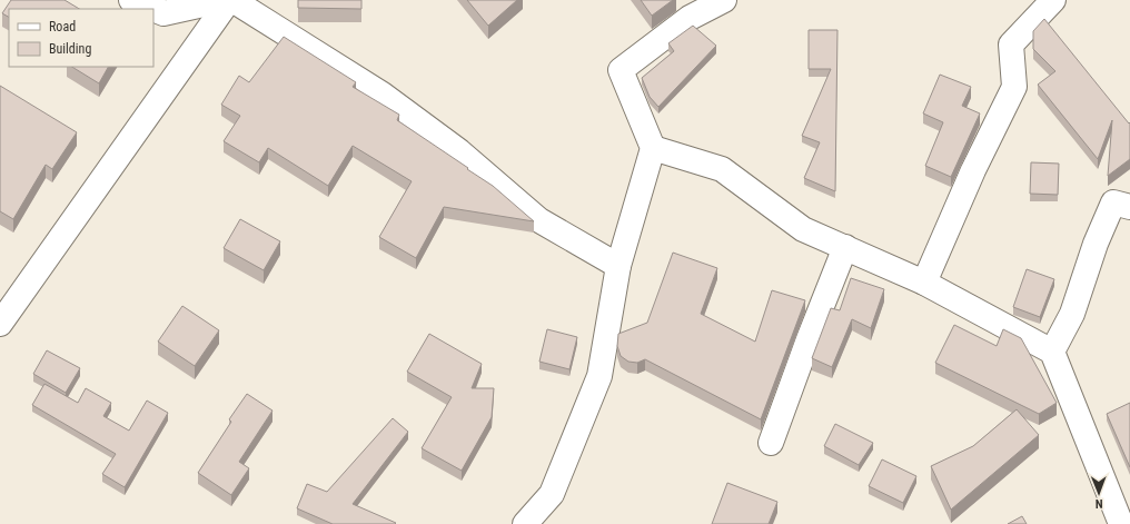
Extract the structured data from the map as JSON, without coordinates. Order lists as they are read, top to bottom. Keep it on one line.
{"legend":["Road","Building"],"north":"bottom"}
